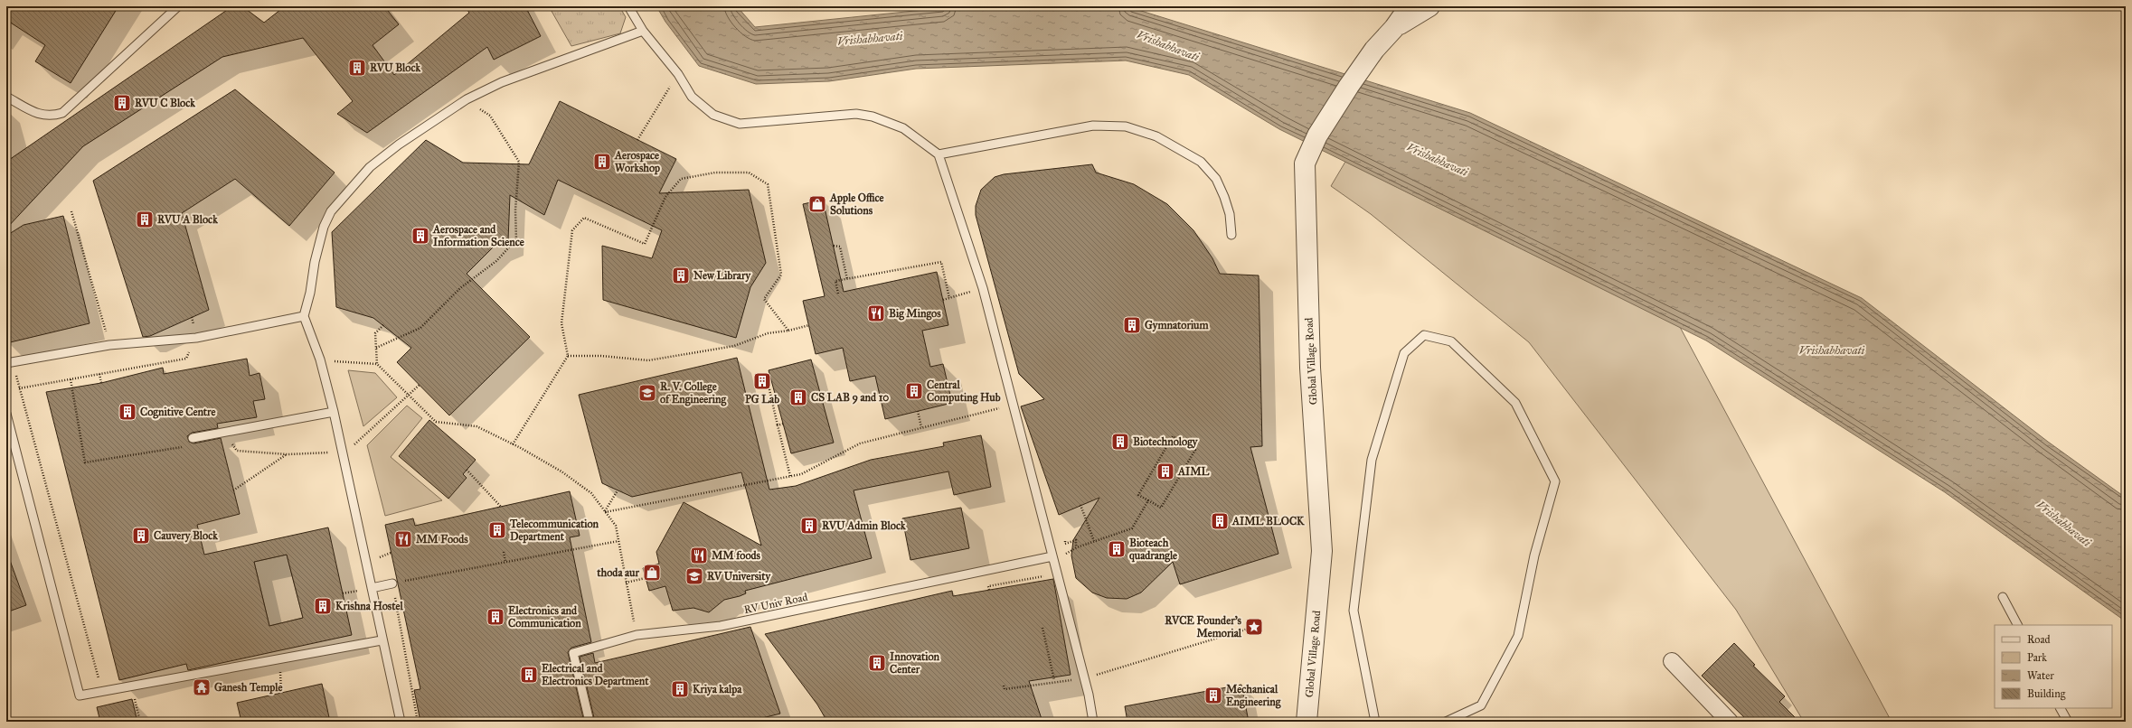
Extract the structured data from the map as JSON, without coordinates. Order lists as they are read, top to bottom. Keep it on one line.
{"streets":{"street":["Global Village Road"],"lane":["RV Univ Road"]},"water":["Vrishabhavati"],"places":{"building":["RVU Block","RVU C Block","Aerospace Workshop","RVU A Block","Aerospace and Information Science","New Library","Gymnatorium","PG Lab","Central Computing Hub","CS LAB 9 and 10","Cognitive Centre","Biotechnology","AIML","AIML BLOCK","RVU Admin Block","Telecommunication Department","Cauvery Block","Bioteach quadrangle","Krishna Hostel","Electronics and Communication","Innovation Center","Electrical and Electronics Department","Kriya kalpa","Mechanical Engineering"],"shop":["Apple Office Solutions","thoda aur"],"restaurant":["Big Mingos","MM Foods","MM foods"],"school or university":["R. V. College of Engineering","RV University"],"place":["RVCE Founder's Memorial"],"temple":["Ganesh Temple"]},"legend":["Road","Park","Water","Building"]}
